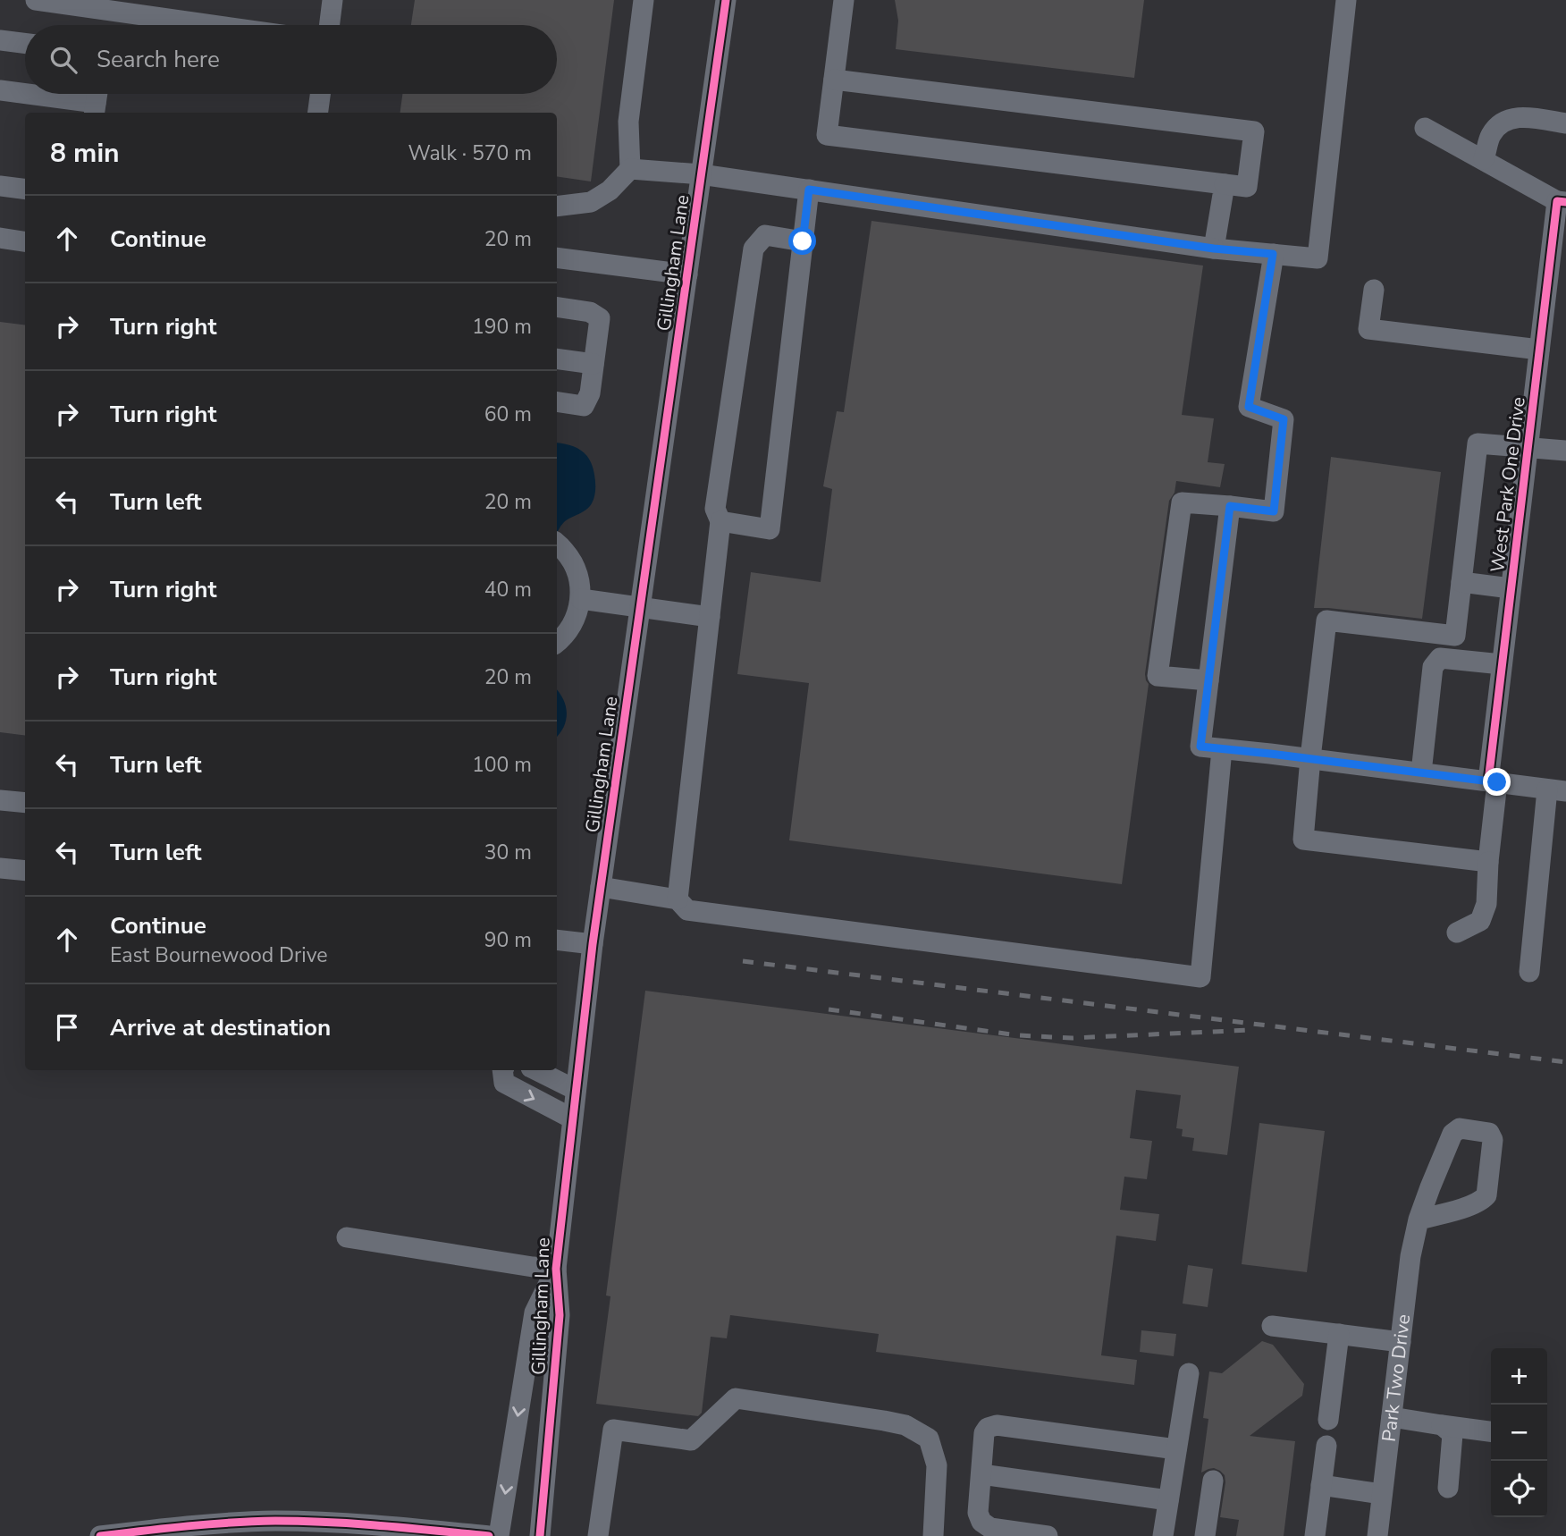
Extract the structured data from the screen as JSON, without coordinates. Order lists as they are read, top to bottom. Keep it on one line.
{"streets":{"street":["Gillingham Lane","West Park One Drive","Park Two Drive"]},"page":{"search":"Search here","heading":["8 min","Walk · 570 m"],"list":[["Continue","20 m"],["Turn right","190 m"],["Turn right","60 m"],["Turn left","20 m"],["Turn right","40 m"],["Turn right","20 m"],["Turn left","100 m"],["Turn left","30 m"],["Continue","East Bournewood Drive","90 m"],"Arrive at destination"],"map_buttons":["+","−"]}}
